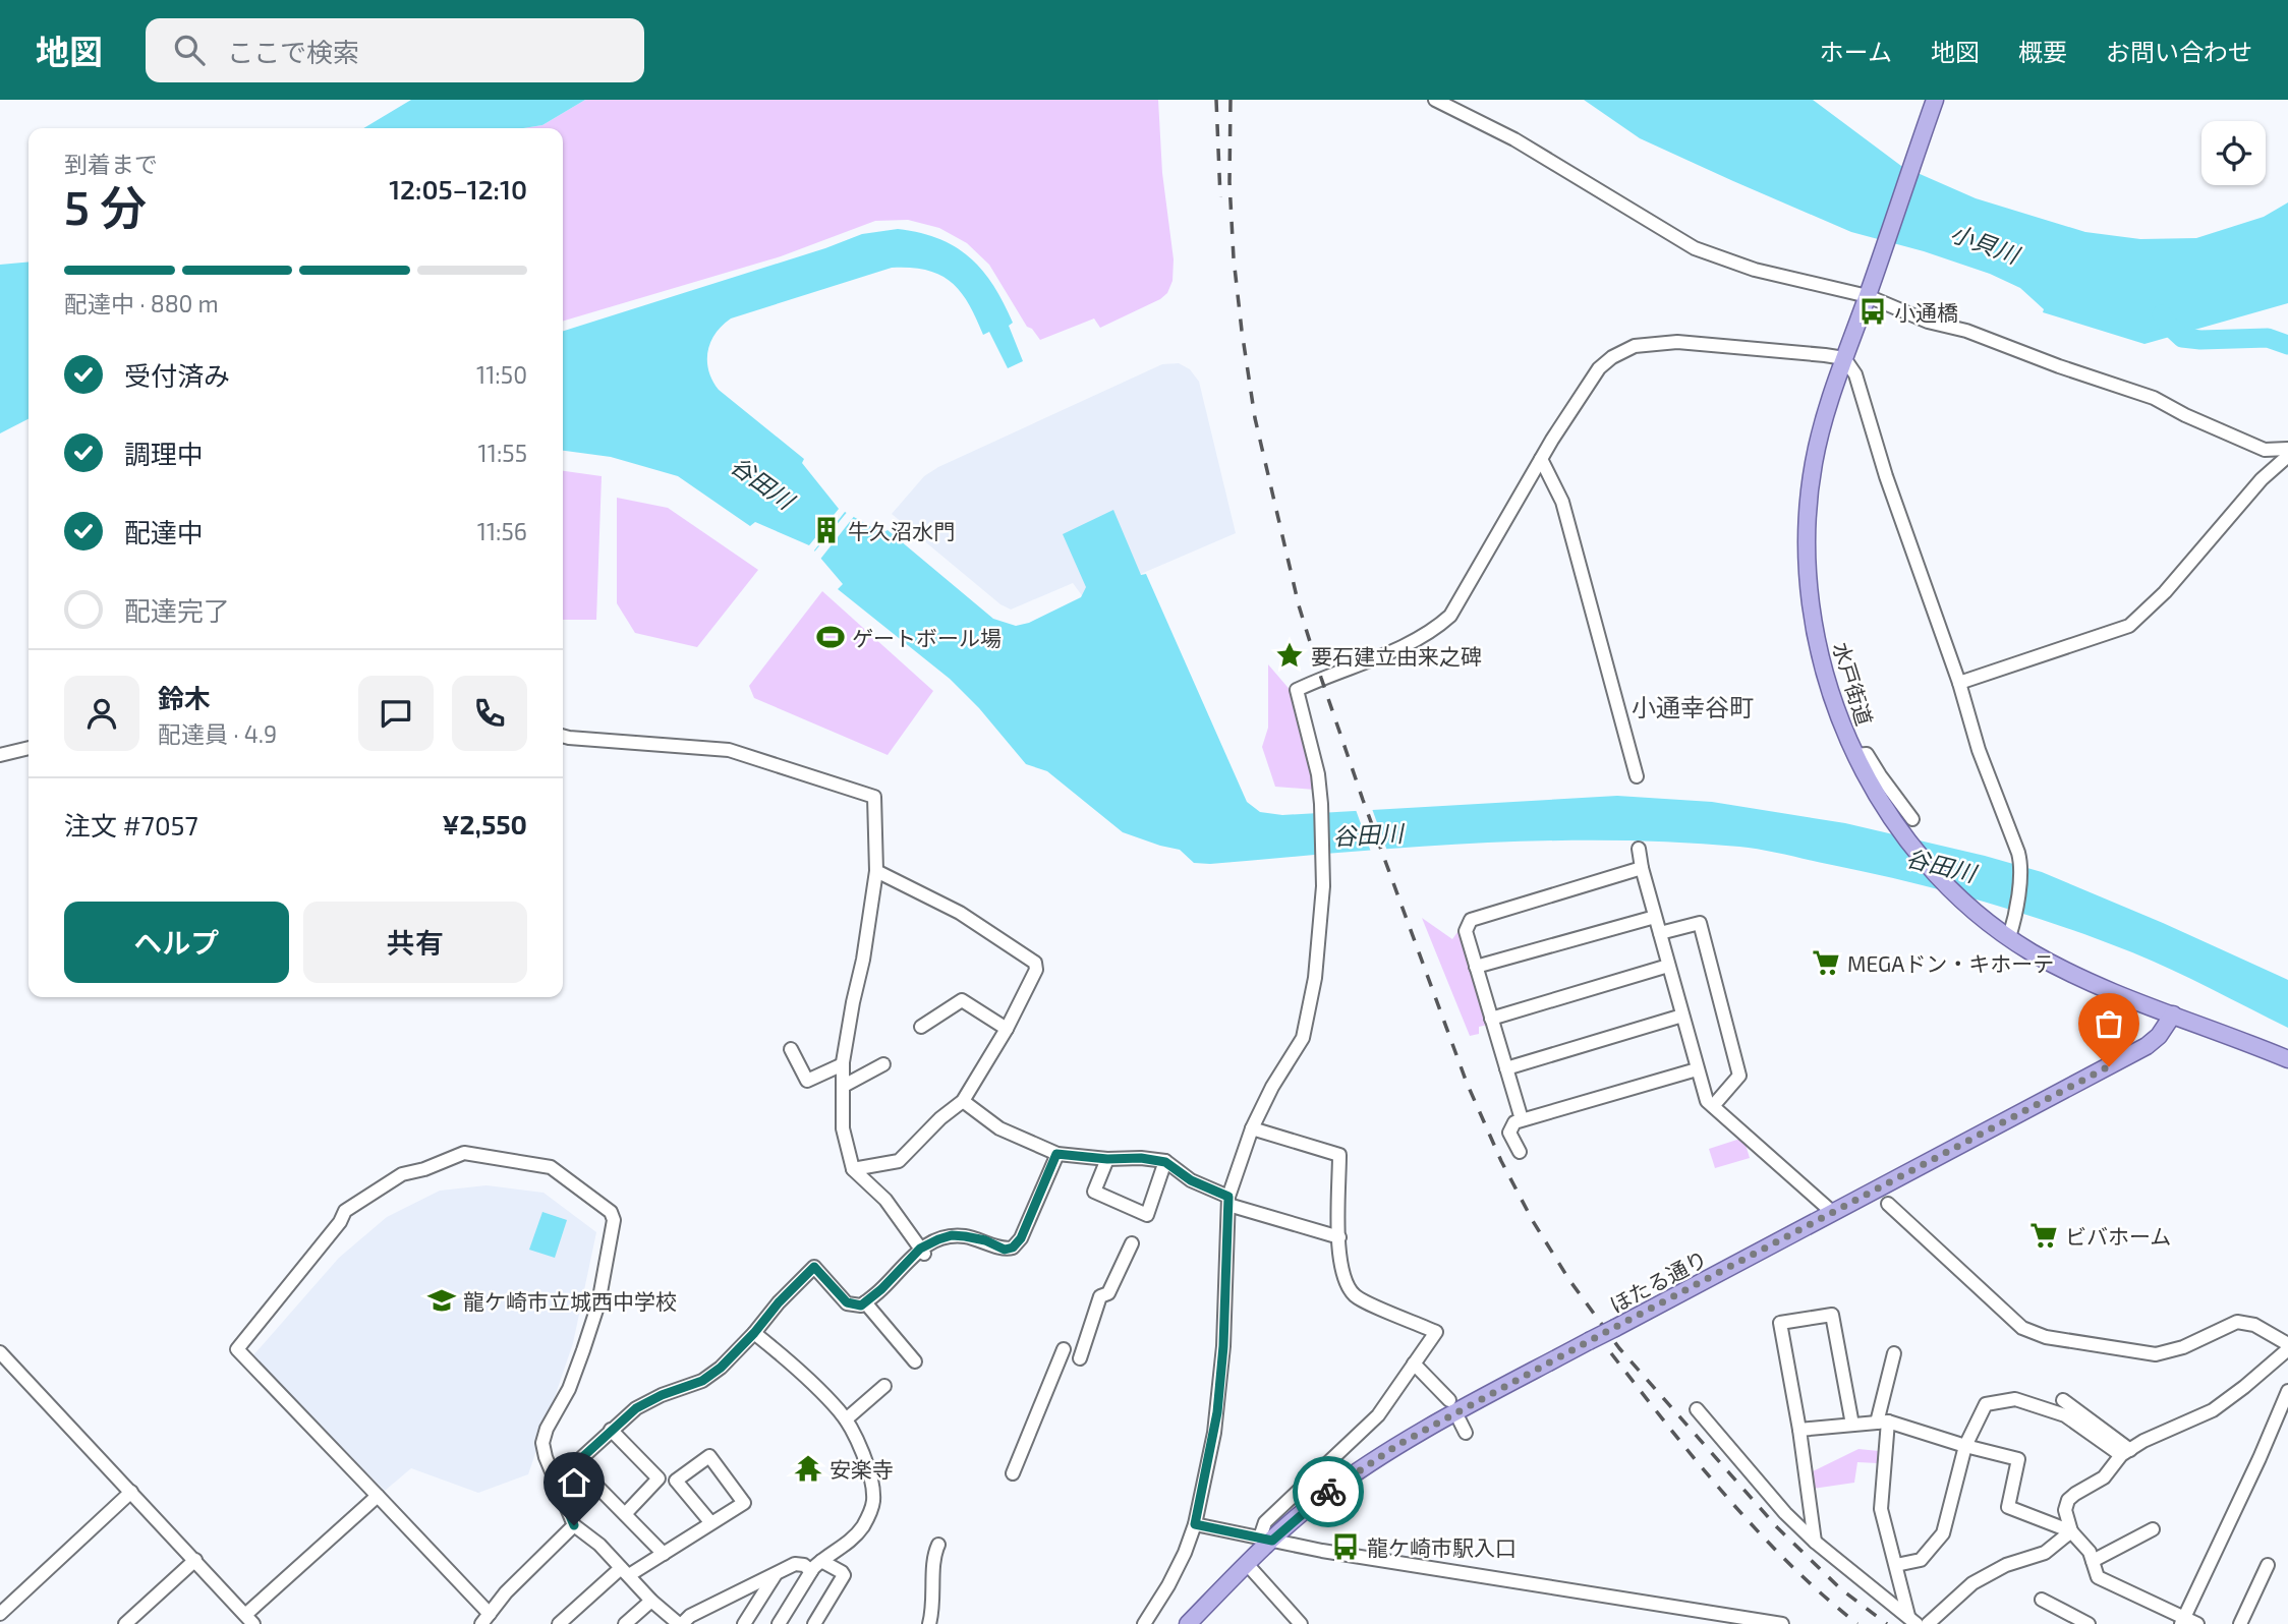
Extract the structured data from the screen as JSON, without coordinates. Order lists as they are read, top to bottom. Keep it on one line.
{"streets":{"main road":["水戸街道","ほたる通り"]},"crossings":[["水戸街道","ほたる通り"]],"districts":["小通幸谷町"],"water":["小貝川","谷田川"],"places":{"bus stop":["小通橋","龍ケ崎市駅入口"],"building":["牛久沼水門"],"sports":["ゲートボール場"],"place":["要石建立由来之碑"],"supermarket":["MEGAドン・キホーテ","ビバホーム"],"school or university":["龍ケ崎市立城西中学校"],"temple":["安楽寺"]},"page":{"header":"地図","search":"ここで検索","nav":["ホーム","地図","概要","お問い合わせ"],"heading":["5 分","到着まで","12:05–12:10"],"panel":["鈴木","配達員 · 4.9","注文 #7057","¥2,550"],"bar":"配達中 · 880 m","list":[["受付済み","11:50"],["調理中","11:55"],["配達中","11:56"],"配達完了"],"buttons":["ヘルプ","共有"]}}
